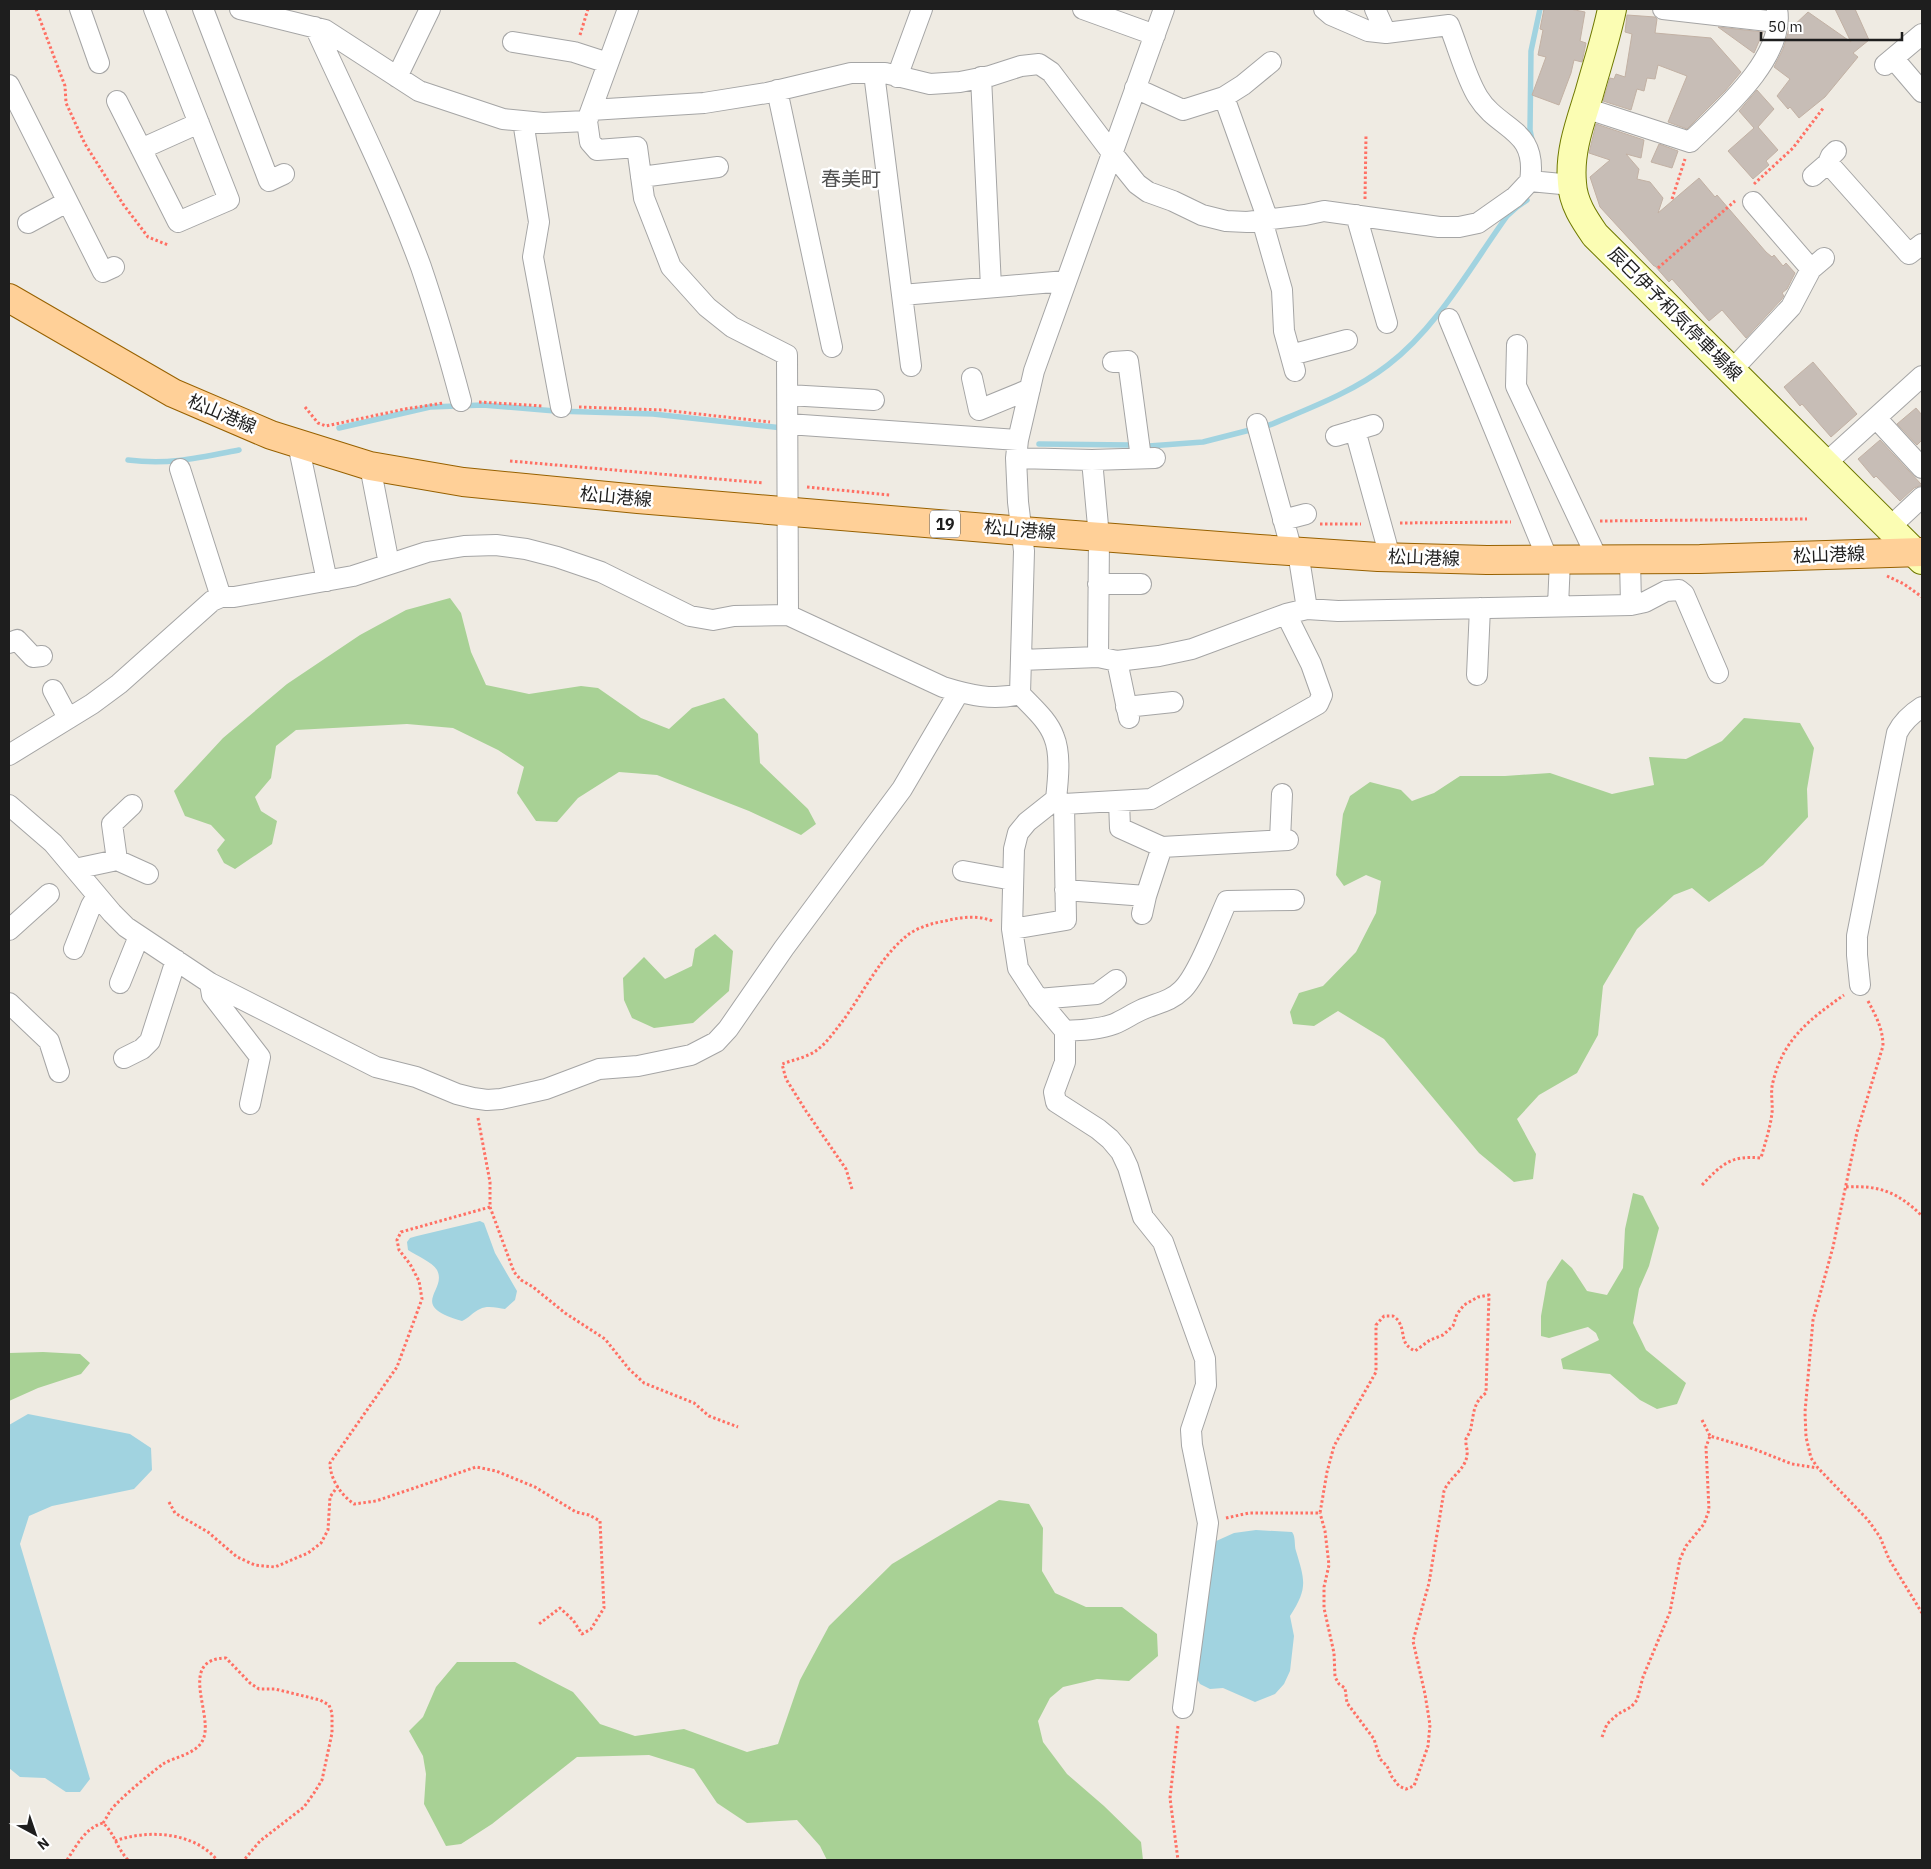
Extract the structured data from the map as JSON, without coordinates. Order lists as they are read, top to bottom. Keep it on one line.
{"streets":{"main road":["辰巳伊予和気停車場線","松山港線","19"]},"crossings":[["辰巳伊予和気停車場線","松山港線"]],"districts":["春美町"],"scale_bar":"50 m","north":"bottom right"}
